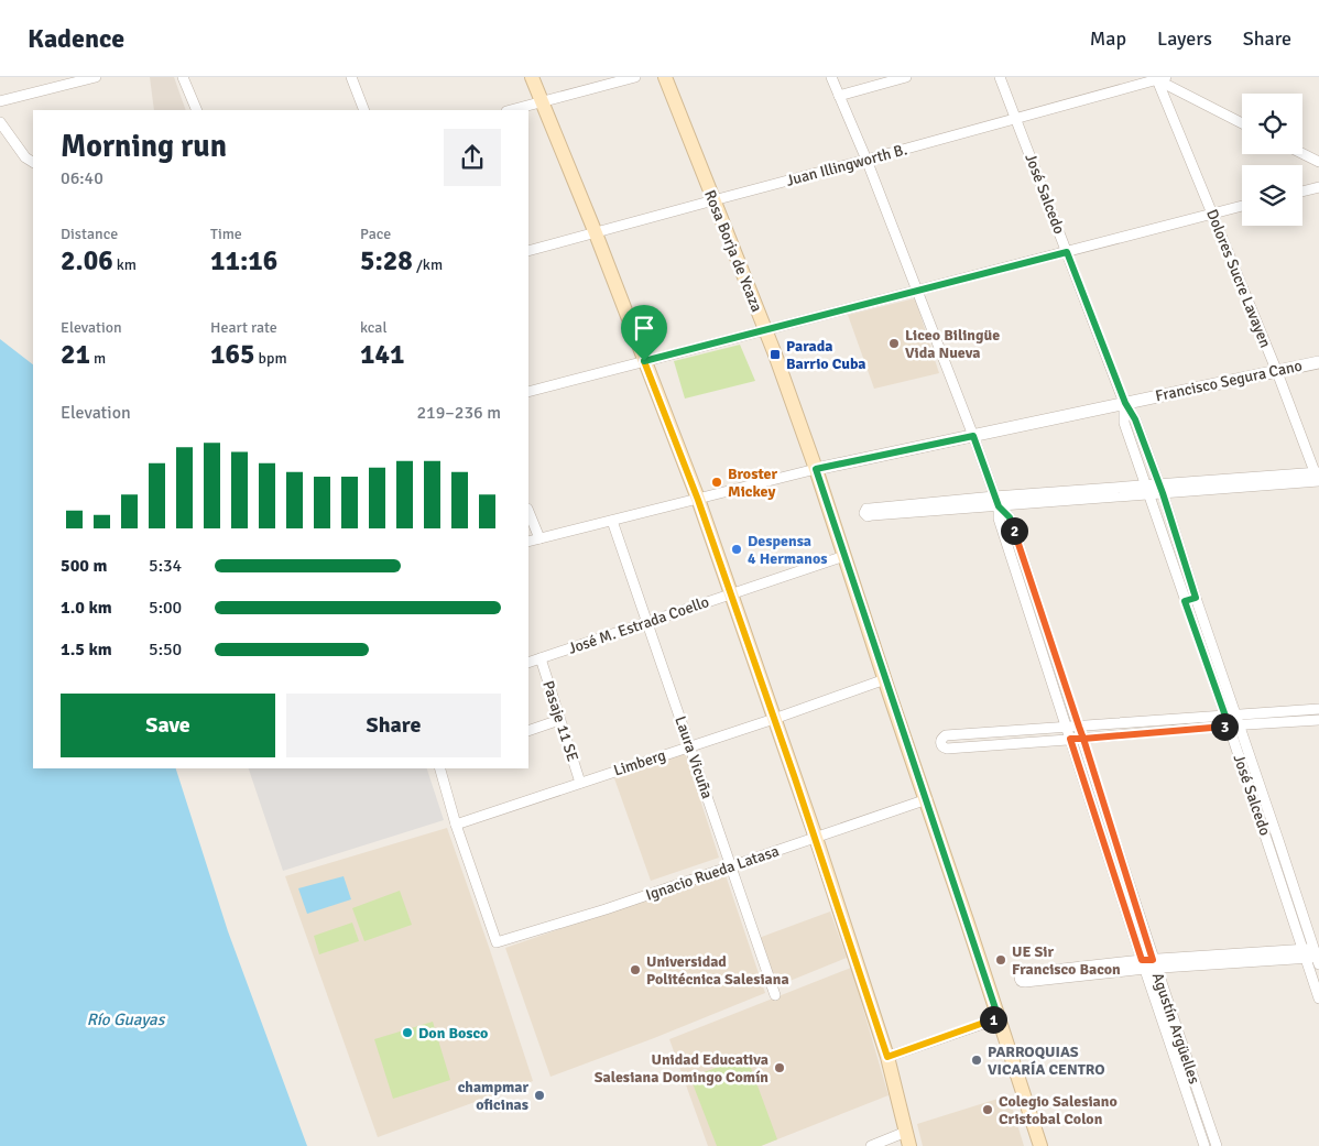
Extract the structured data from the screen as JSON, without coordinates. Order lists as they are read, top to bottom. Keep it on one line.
{"streets":{"main road":["Rosa Borja de Ycaza"],"street":["Juan Illingworth B.","José Salcedo","Dolores Sucre Lavayen","Francisco Segura Cano","José M. Estrada Coello","Pasaje 11 SE","Laura Vicuña","Limberg","Ignacio Rueda Latasa","Agustín Argüelles"]},"crossings":[["Juan Illingworth B.","José Salcedo"],["Juan Illingworth B.","Rosa Borja de Ycaza"],["Juan Illingworth B.","Dolores Sucre Lavayen"],["Juan Illingworth B.","Agustín Argüelles"],["José Salcedo","Francisco Segura Cano"],["Rosa Borja de Ycaza","Francisco Segura Cano"],["Rosa Borja de Ycaza","José M. Estrada Coello"],["Rosa Borja de Ycaza","Limberg"],["Rosa Borja de Ycaza","Ignacio Rueda Latasa"],["Dolores Sucre Lavayen","Francisco Segura Cano"],["Francisco Segura Cano","Laura Vicuña"],["Francisco Segura Cano","Agustín Argüelles"],["José M. Estrada Coello","Pasaje 11 SE"],["José M. Estrada Coello","Laura Vicuña"],["Pasaje 11 SE","Limberg"],["Laura Vicuña","Limberg"],["Laura Vicuña","Ignacio Rueda Latasa"],["Limberg","Ignacio Rueda Latasa"]],"water":["Río Guayas"],"places":{"other":["Liceo Bilingüe Vida Nueva","Broster Mickey","Despensa 4 Hermanos","UE Sir Francisco Bacon","Universidad Politécnica Salesiana","Don Bosco","PARROQUIAS VICARÍA CENTRO","Unidad Educativa Salesiana Domingo Comín","champmar oficinas","Colegio Salesiano Cristobal Colon"],"transit":["Parada Barrio Cuba"]},"page":{"header":"Kadence","nav":["Map","Layers","Share"],"heading":["Morning run","06:40"],"stats":[["Distance","2.06 km"],["Time","11:16"],["Pace","5:28 /km"],["Elevation","21 m"],["Heart rate","165 bpm"],["kcal","141"]],"chart":["Elevation","219–236 m"],"pins":["2","3","1"],"list":[{"name":"500 m","note":"5:34"},{"name":"1.0 km","note":"5:00"},{"name":"1.5 km","note":"5:50"}],"buttons":["Save","Share"]}}
